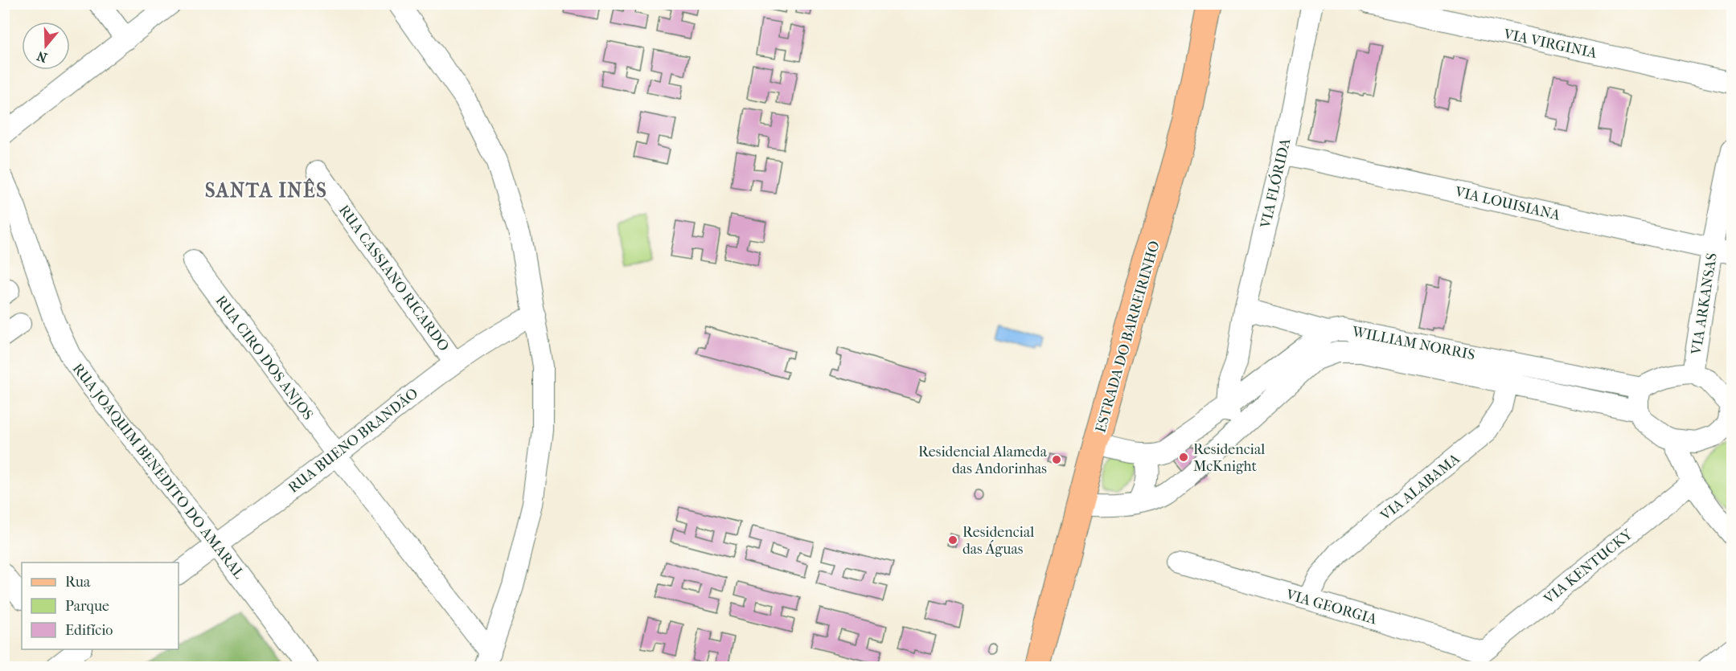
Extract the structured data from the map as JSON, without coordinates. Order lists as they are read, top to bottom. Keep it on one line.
{"streets":{"main road":["ESTRADA DO BARREIRINHO"],"street":["VIA VIRGINIA","VIA FLÓRIDA","VIA LOUISIANA","RUA CASSIANO RICARDO","VIA ARKANSAS","WILLIAM NORRIS","RUA CIRO DOS ANJOS","RUA BUENO BRANDÃO","RUA JOAQUIM BENEDITO DO AMARAL","VIA ALABAMA","VIA KENTUCKY","VIA GEORGIA"]},"crossings":[["VIA FLÓRIDA","VIA LOUISIANA"],["VIA FLÓRIDA","WILLIAM NORRIS"],["VIA LOUISIANA","VIA ARKANSAS"],["RUA CASSIANO RICARDO","RUA BUENO BRANDÃO"],["VIA ARKANSAS","WILLIAM NORRIS"],["ESTRADA DO BARREIRINHO","WILLIAM NORRIS"],["WILLIAM NORRIS","VIA ALABAMA"],["RUA CIRO DOS ANJOS","RUA BUENO BRANDÃO"],["RUA BUENO BRANDÃO","RUA JOAQUIM BENEDITO DO AMARAL"],["VIA ALABAMA","VIA GEORGIA"],["VIA KENTUCKY","VIA GEORGIA"]],"districts":["SANTA INÊS"],"places":["Residencial McKnight","Residencial Alameda das Andorinhas","Residencial das Águas"],"legend":["Rua","Parque","Edifício"],"north":"bottom"}
